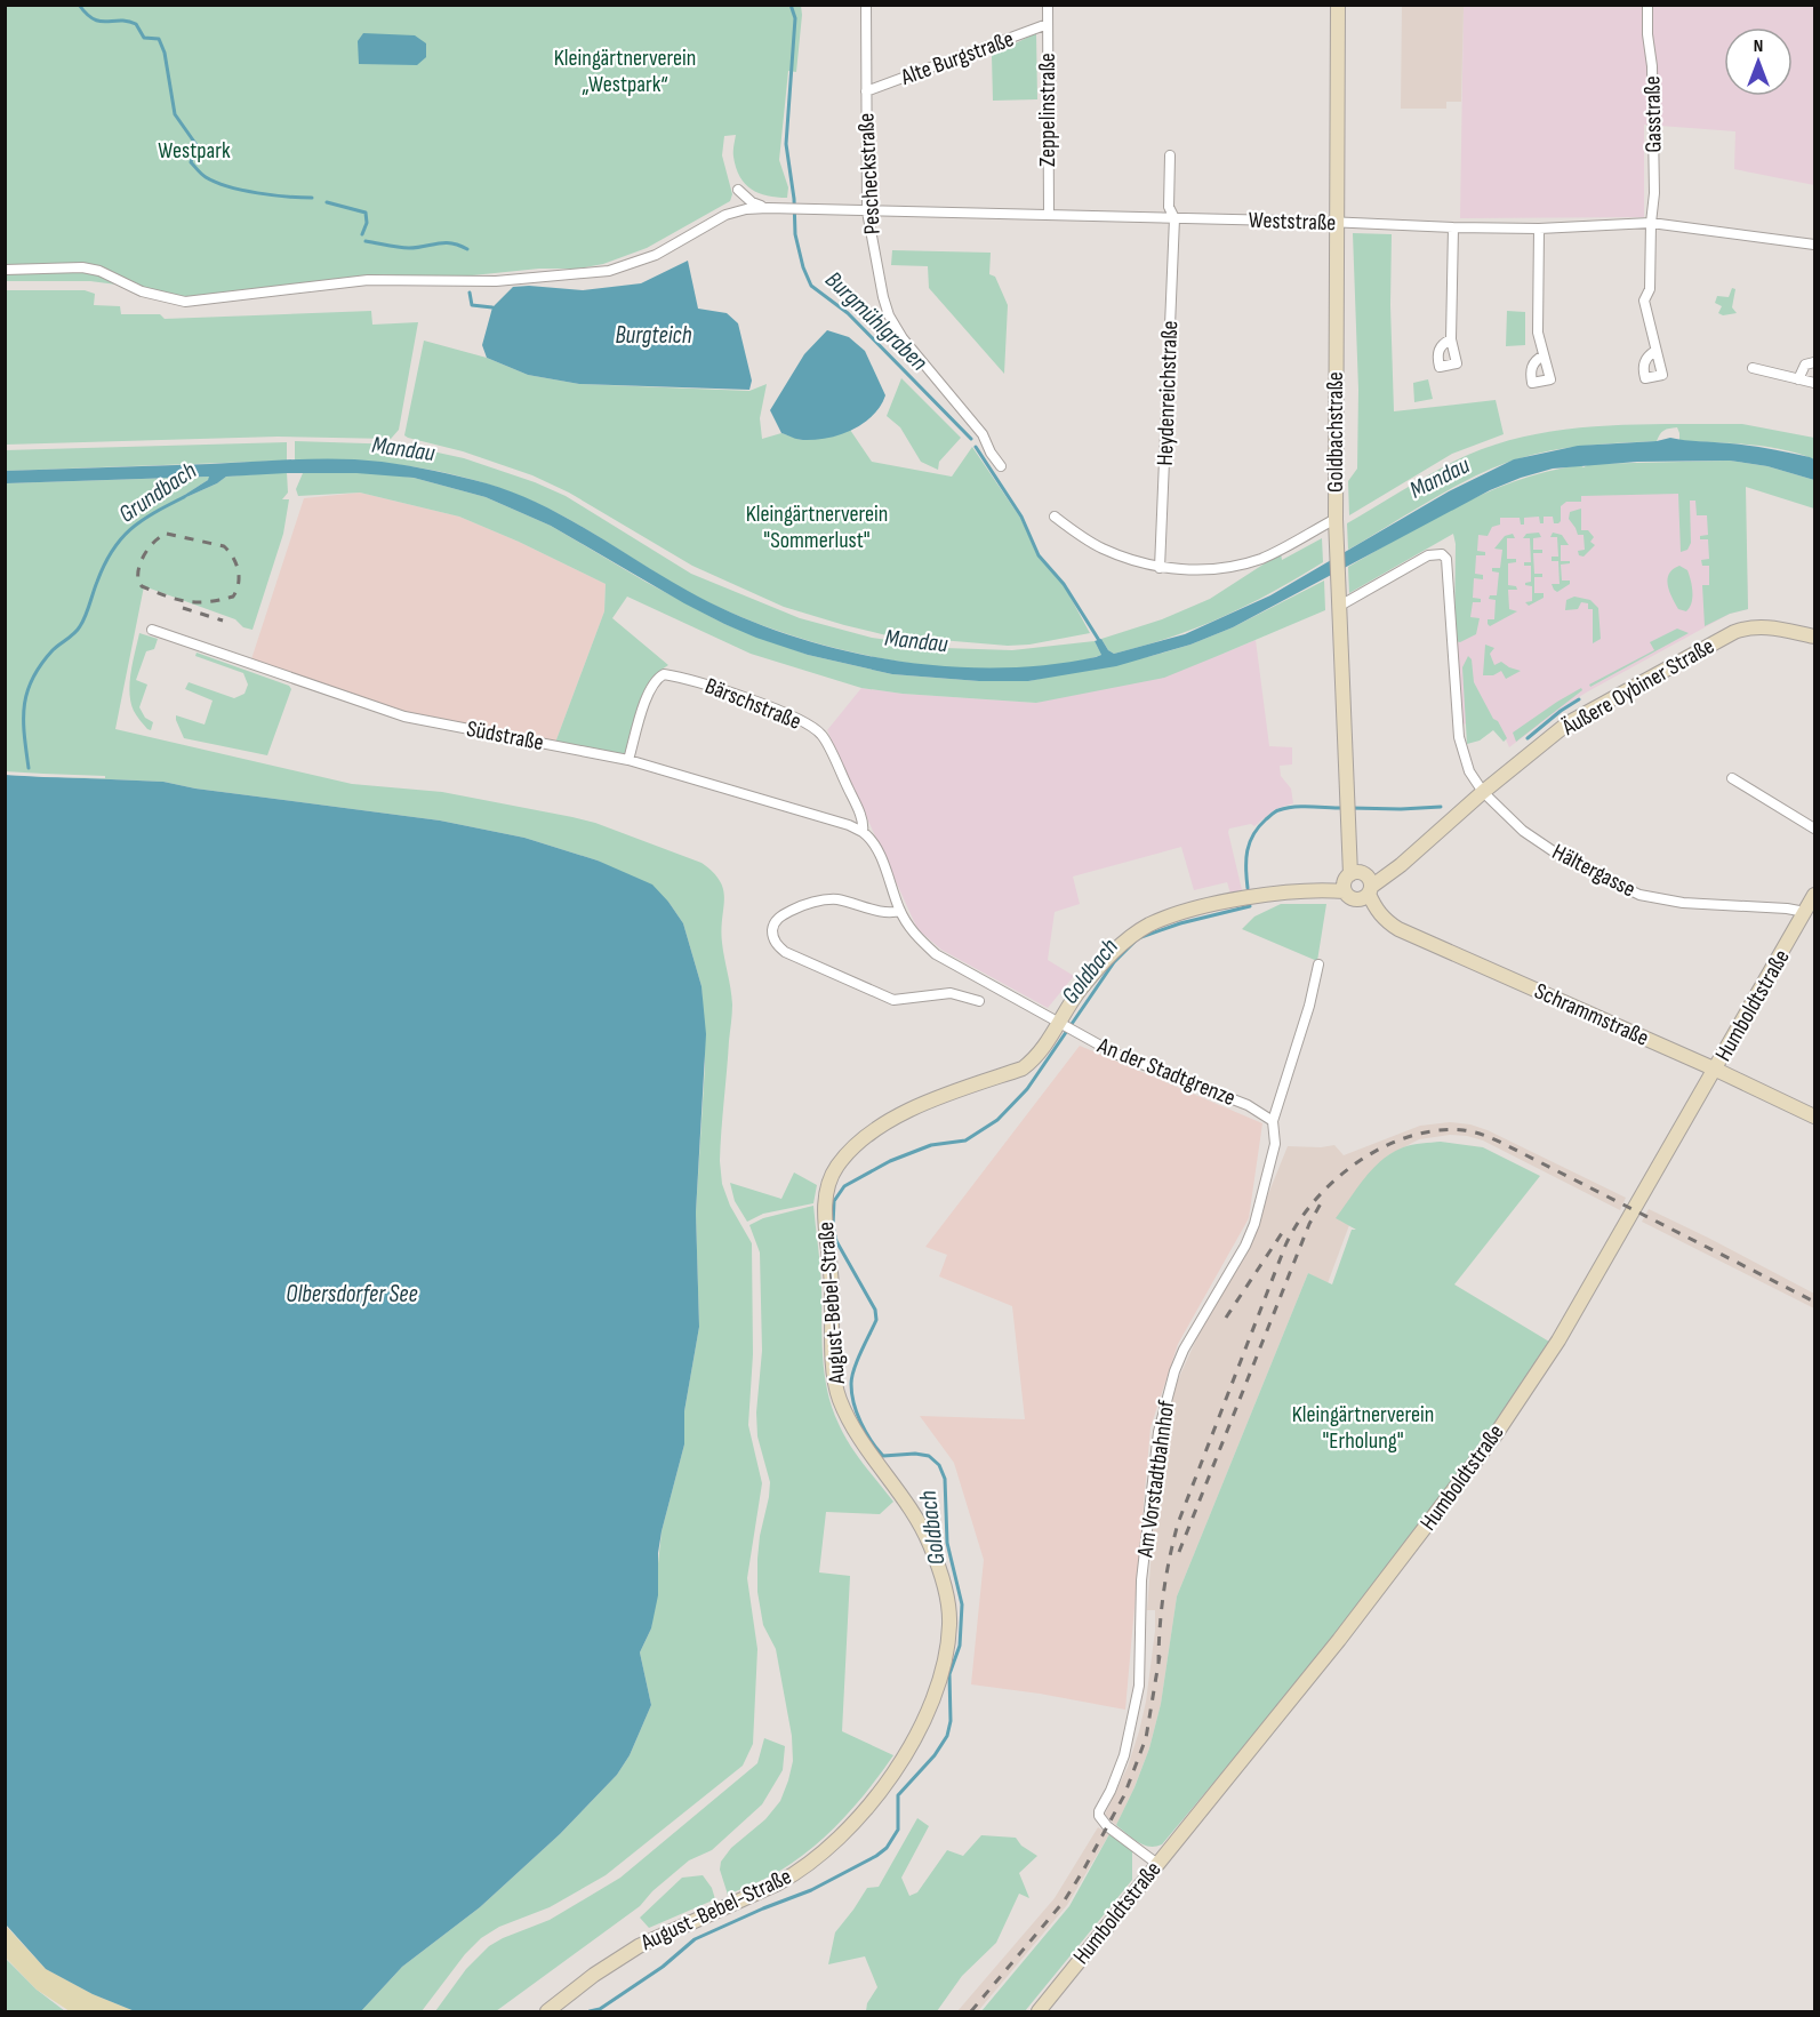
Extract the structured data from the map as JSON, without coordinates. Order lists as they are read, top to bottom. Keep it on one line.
{"streets":{"main road":["Goldbachstraße","Äußere Oybiner Straße","Humboldtstraße","Schrammstraße","August-Bebel-Straße"],"street":["Alte Burgstraße","Zeppelinstraße","Gasstraße","Pescheckstraße","Weststraße","Heydenreichstraße","Bärschstraße","Südstraße","Hältergasse","An der Stadtgrenze","Am Vorstadtbahnhof"]},"crossings":[["Alte Burgstraße","Zeppelinstraße"],["Alte Burgstraße","Pescheckstraße"],["Zeppelinstraße","Weststraße"],["Gasstraße","Weststraße"],["Pescheckstraße","Weststraße"],["Weststraße","Heydenreichstraße"],["Weststraße","Goldbachstraße"],["Goldbachstraße","Äußere Oybiner Straße"],["Goldbachstraße","Hältergasse"],["Goldbachstraße","Schrammstraße"],["Goldbachstraße","August-Bebel-Straße"],["Äußere Oybiner Straße","Hältergasse"],["Äußere Oybiner Straße","Schrammstraße"],["Äußere Oybiner Straße","August-Bebel-Straße"],["Bärschstraße","Südstraße"],["Bärschstraße","An der Stadtgrenze"],["Bärschstraße","August-Bebel-Straße"],["Hältergasse","Humboldtstraße"],["Humboldtstraße","Schrammstraße"],["Humboldtstraße","Am Vorstadtbahnhof"],["Schrammstraße","August-Bebel-Straße"],["An der Stadtgrenze","August-Bebel-Straße"],["An der Stadtgrenze","Am Vorstadtbahnhof"]],"water":["Burgmühlgraben","Burgteich","Mandau","Grundbach","Goldbach","Olbersdorfer See"],"parks":["Kleingärtnerverein „Westpark“","Westpark","Kleingärtnerverein \"Sommerlust\"","Kleingärtnerverein \"Erholung\""],"north":"top"}
